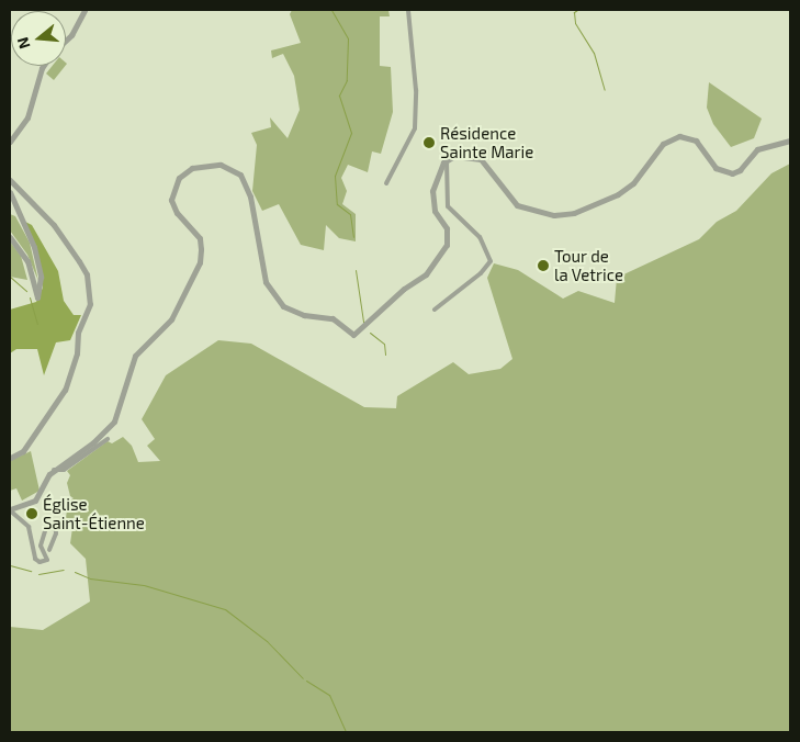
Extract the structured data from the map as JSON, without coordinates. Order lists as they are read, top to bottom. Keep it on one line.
{"places":["Résidence Sainte Marie","Tour de la Vetrice","Église Saint-Étienne"],"north":"left"}
